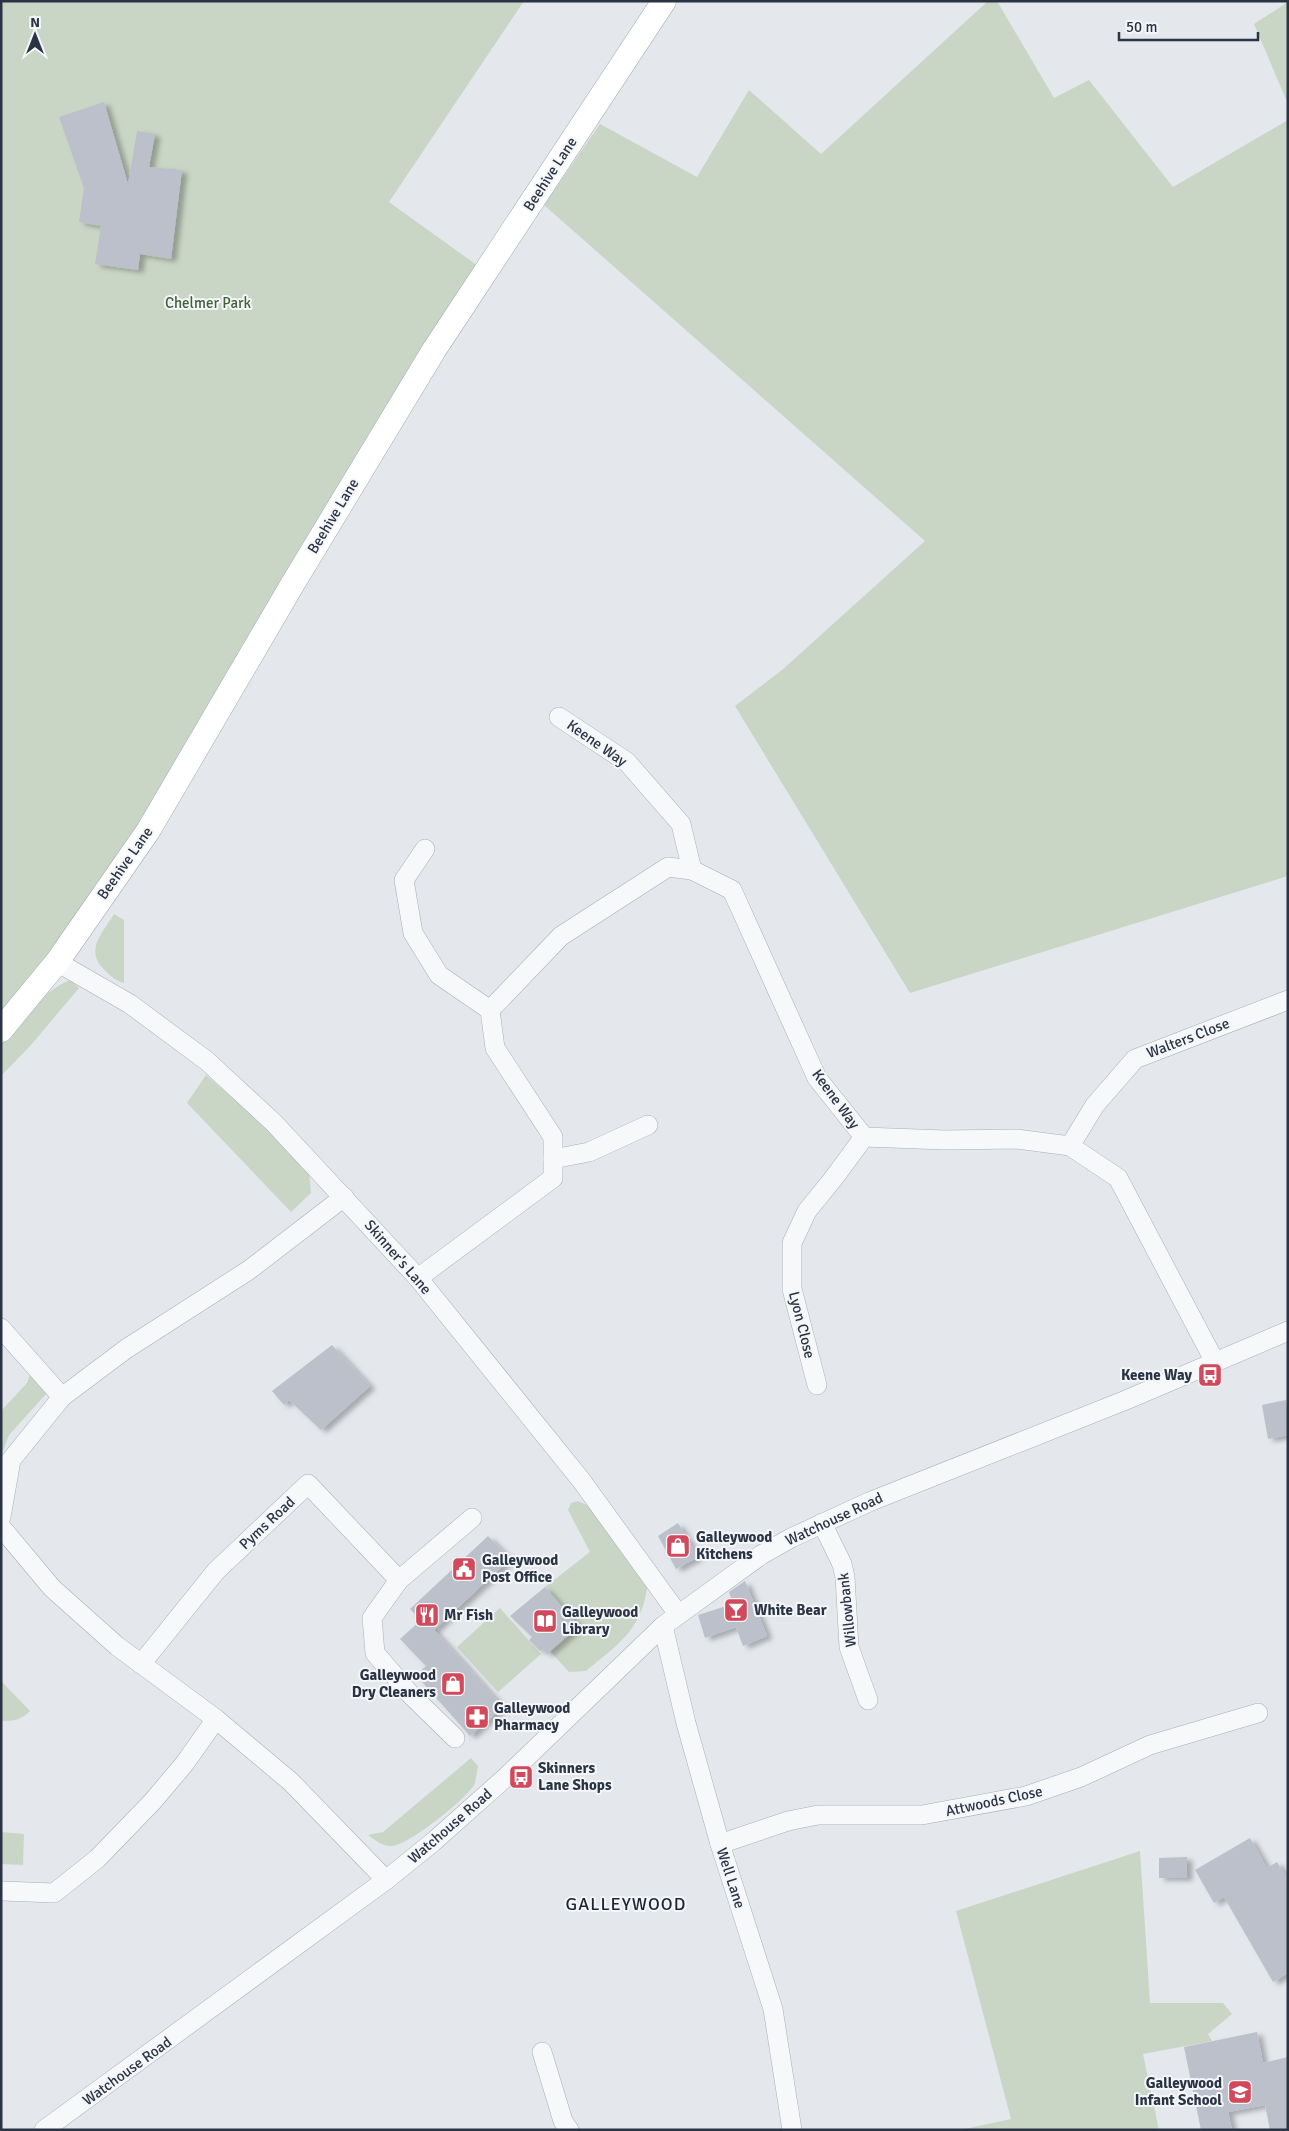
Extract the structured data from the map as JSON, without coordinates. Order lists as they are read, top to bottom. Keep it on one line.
{"streets":{"main road":["Beehive Lane"],"street":["Keene Way","Walters Close","Skinner's Lane","Lyon Close","Watchouse Road","Pyms Road","Willowbank","Attwoods Close","Well Lane"]},"crossings":[["Beehive Lane","Skinner's Lane"],["Keene Way","Walters Close"],["Keene Way","Lyon Close"],["Keene Way","Watchouse Road"],["Skinner's Lane","Watchouse Road"],["Watchouse Road","Willowbank"],["Watchouse Road","Well Lane"],["Attwoods Close","Well Lane"]],"districts":["GALLEYWOOD"],"parks":["Chelmer Park"],"places":{"bus stop":["Keene Way","Skinners Lane Shops"],"shop":["Galleywood Kitchens","Galleywood Dry Cleaners"],"public building":["Galleywood Post Office"],"bar":["White Bear"],"restaurant":["Mr Fish"],"library":["Galleywood Library"],"pharmacy":["Galleywood Pharmacy"],"school or university":["Galleywood Infant School"]},"scale_bar":"50 m","north":"top"}
